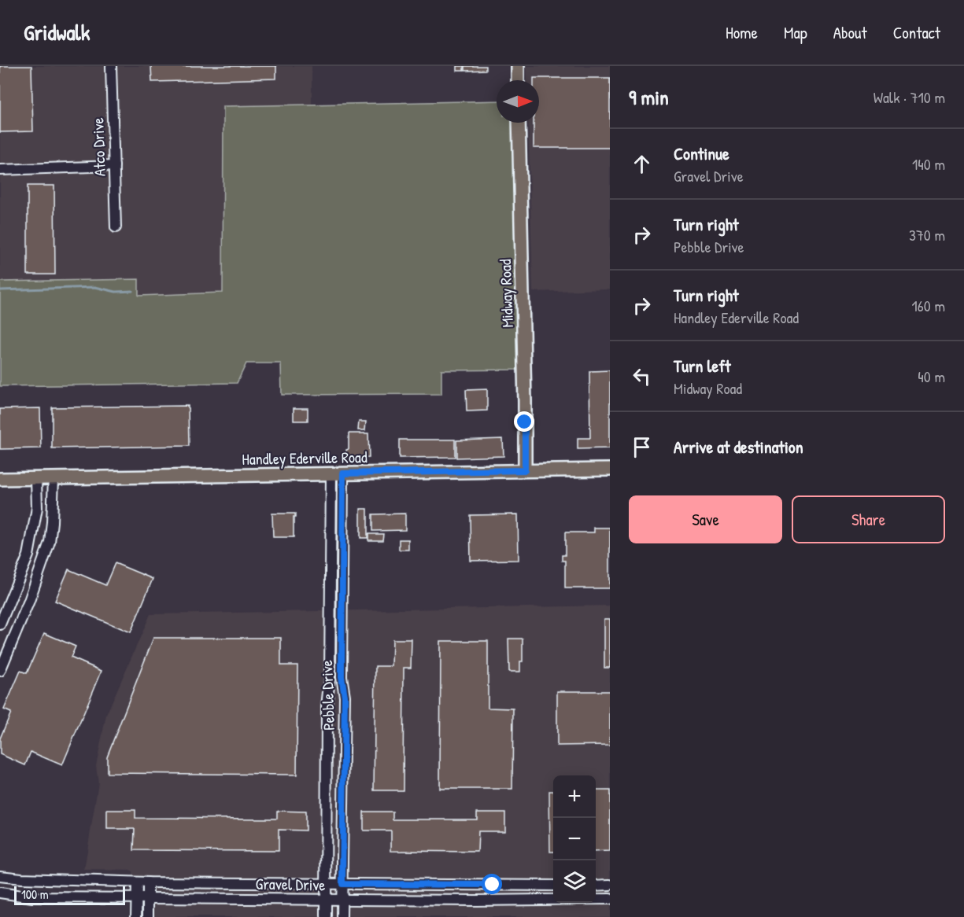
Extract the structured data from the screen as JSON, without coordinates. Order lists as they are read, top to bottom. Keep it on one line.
{"streets":{"main road":["Midway Road","Handley Ederville Road"],"street":["Atco Drive","Pebble Drive","Gravel Drive"]},"crossings":[["Midway Road","Handley Ederville Road"],["Handley Ederville Road","Pebble Drive"],["Pebble Drive","Gravel Drive"]],"scale_bar":"100 m","north":"right","page":{"header":"Gridwalk","nav":["Home","Map","About","Contact"],"heading":["9 min","Walk · 710 m"],"list":[["Continue","Gravel Drive","140 m"],["Turn right","Pebble Drive","370 m"],["Turn right","Handley Ederville Road","160 m"],["Turn left","Midway Road","40 m"],"Arrive at destination"],"buttons":["Save","Share"],"map_buttons":["+","−"],"scale":"100 m"}}
